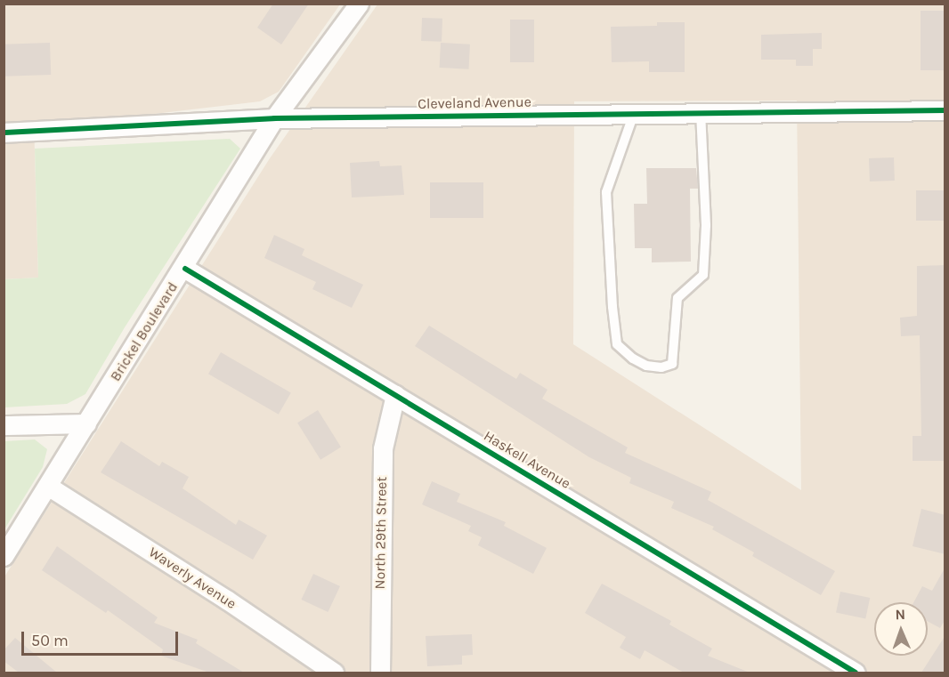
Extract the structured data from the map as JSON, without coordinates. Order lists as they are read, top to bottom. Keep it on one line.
{"streets":{"street":["Cleveland Avenue","Brickel Boulevard","Haskell Avenue","North 29th Street","Waverly Avenue"]},"crossings":[["Cleveland Avenue","Brickel Boulevard"],["Brickel Boulevard","Haskell Avenue"],["Brickel Boulevard","Waverly Avenue"],["Haskell Avenue","North 29th Street"]],"scale_bar":"50 m","north":"top"}
